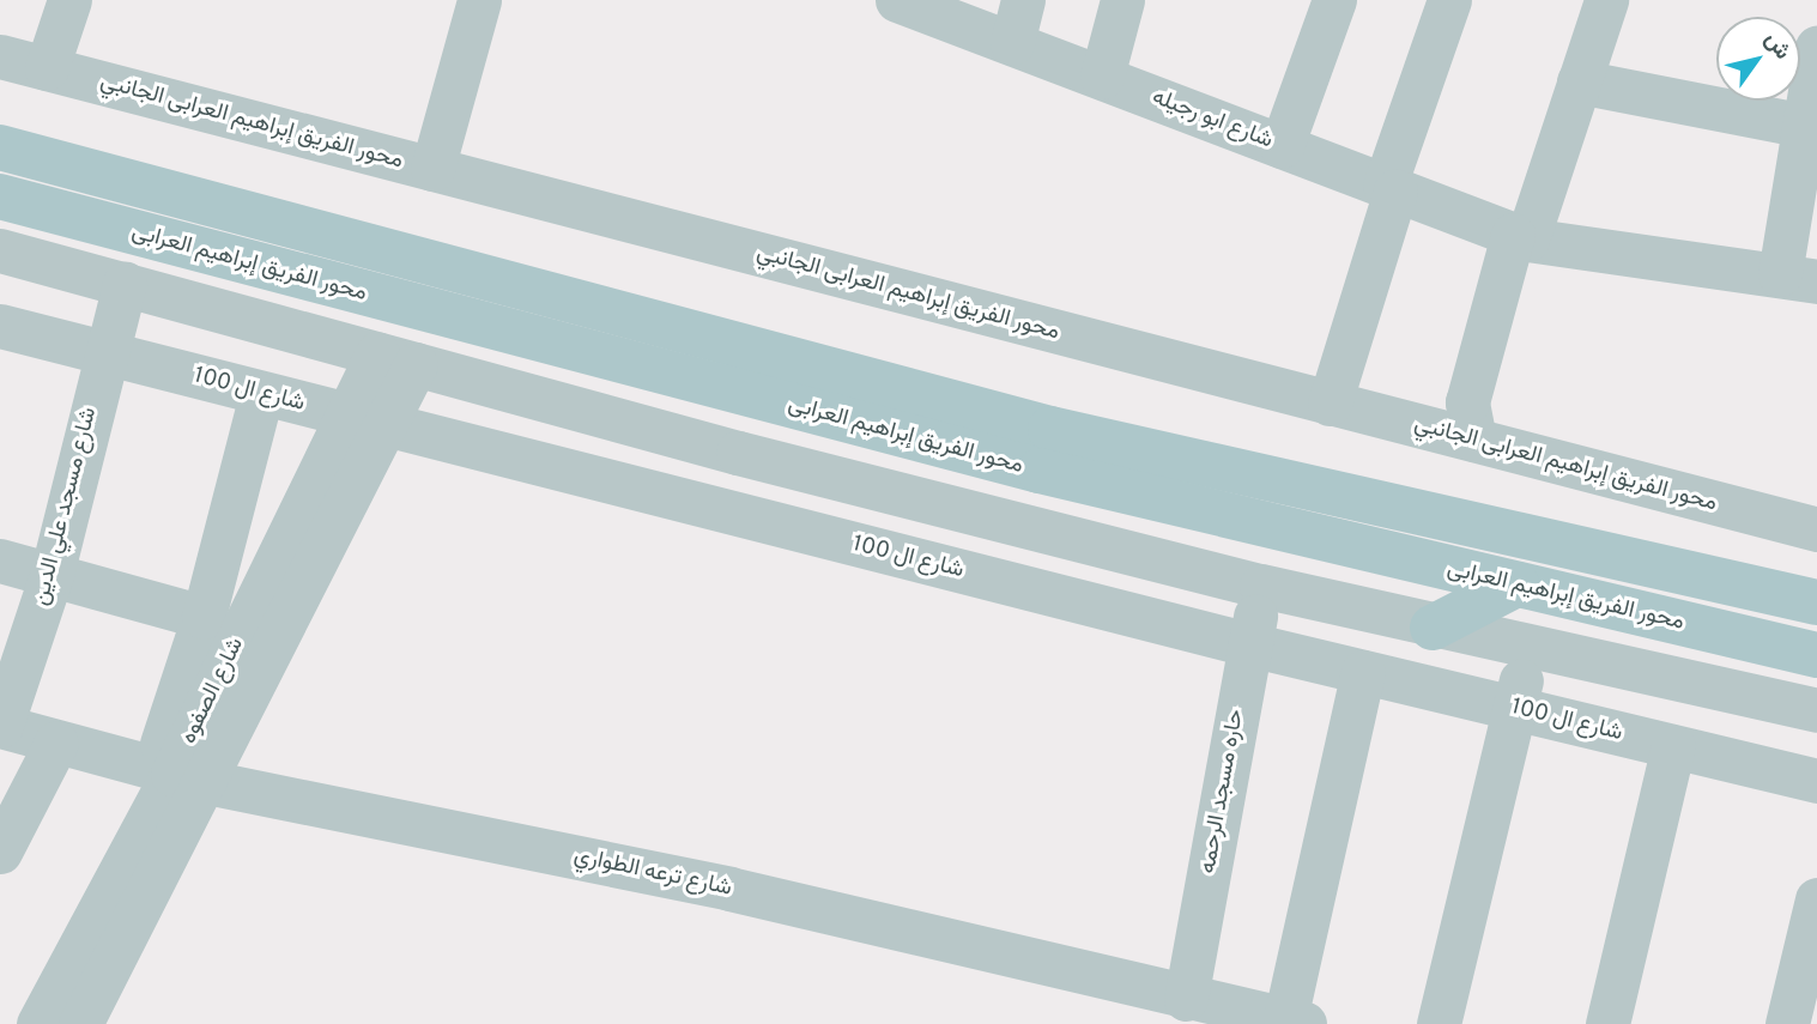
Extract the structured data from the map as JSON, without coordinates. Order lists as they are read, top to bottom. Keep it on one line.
{"streets":{"main road":["محور الفريق إبراهيم العرابى"],"street":["شارع ابو رجيله","محور الفريق إبراهيم العرابى الجانبي","شارع ال 100","شارع مسجد علي الدين","شارع الصفوه","حاره مسجد الرحمه","شارع ترعه الطواري"]},"crossings":[["شارع ال 100","شارع مسجد علي الدين"],["شارع ال 100","شارع الصفوه"],["شارع ال 100","حاره مسجد الرحمه"],["شارع مسجد علي الدين","شارع ترعه الطواري"],["شارع الصفوه","شارع ترعه الطواري"],["حاره مسجد الرحمه","شارع ترعه الطواري"]],"north":"top right"}
